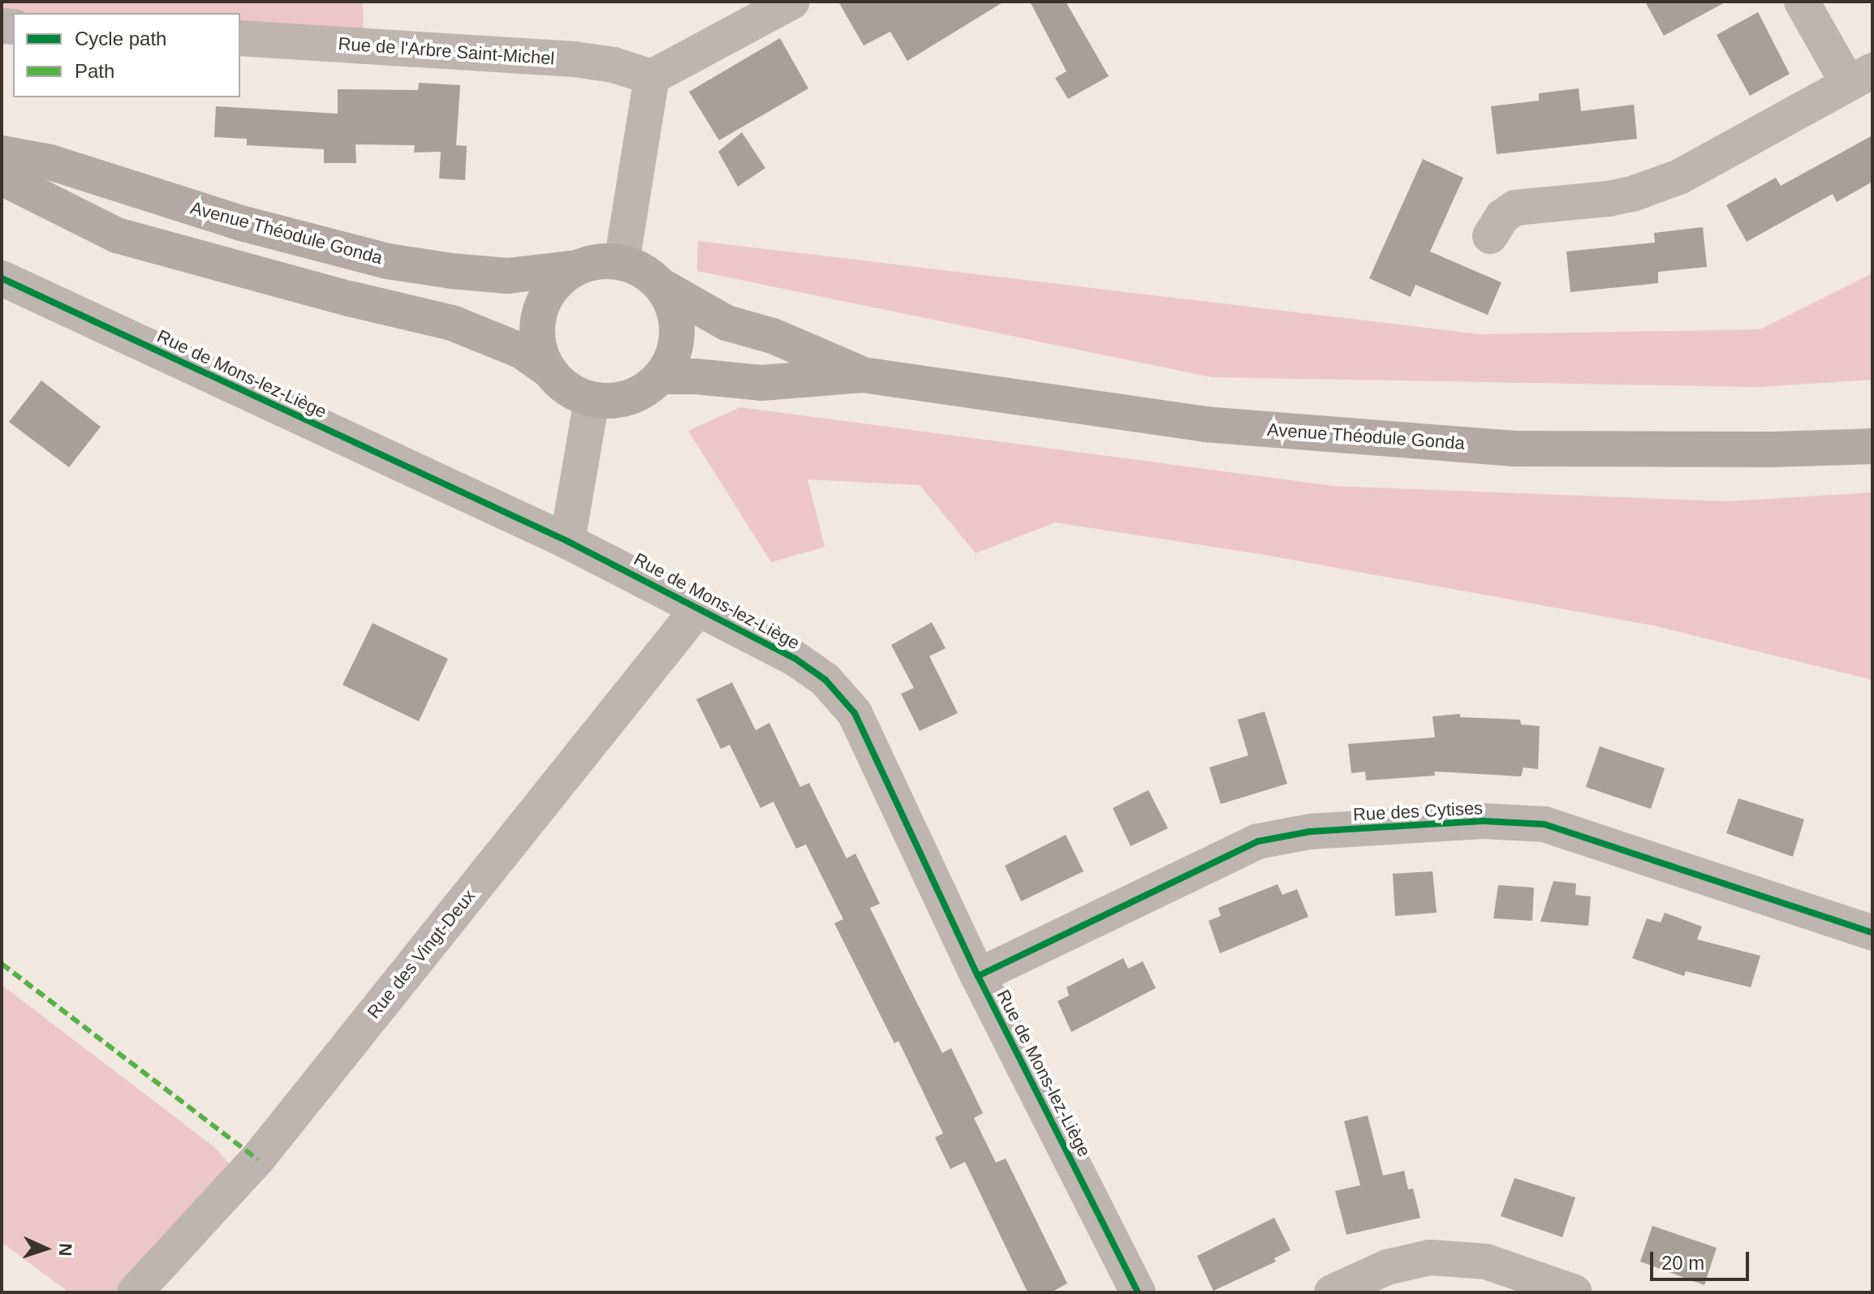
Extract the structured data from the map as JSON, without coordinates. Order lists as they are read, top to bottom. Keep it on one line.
{"streets":{"main road":["Avenue Théodule Gonda"],"street":["Rue de l'Arbre Saint-Michel","Rue de Mons-lez-Liège","Rue des Cytises","Rue des Vingt-Deux"]},"crossings":[["Rue de Mons-lez-Liège","Rue des Cytises"],["Rue de Mons-lez-Liège","Rue des Vingt-Deux"]],"legend":["Cycle path","Path"],"scale_bar":"20 m","north":"right"}
